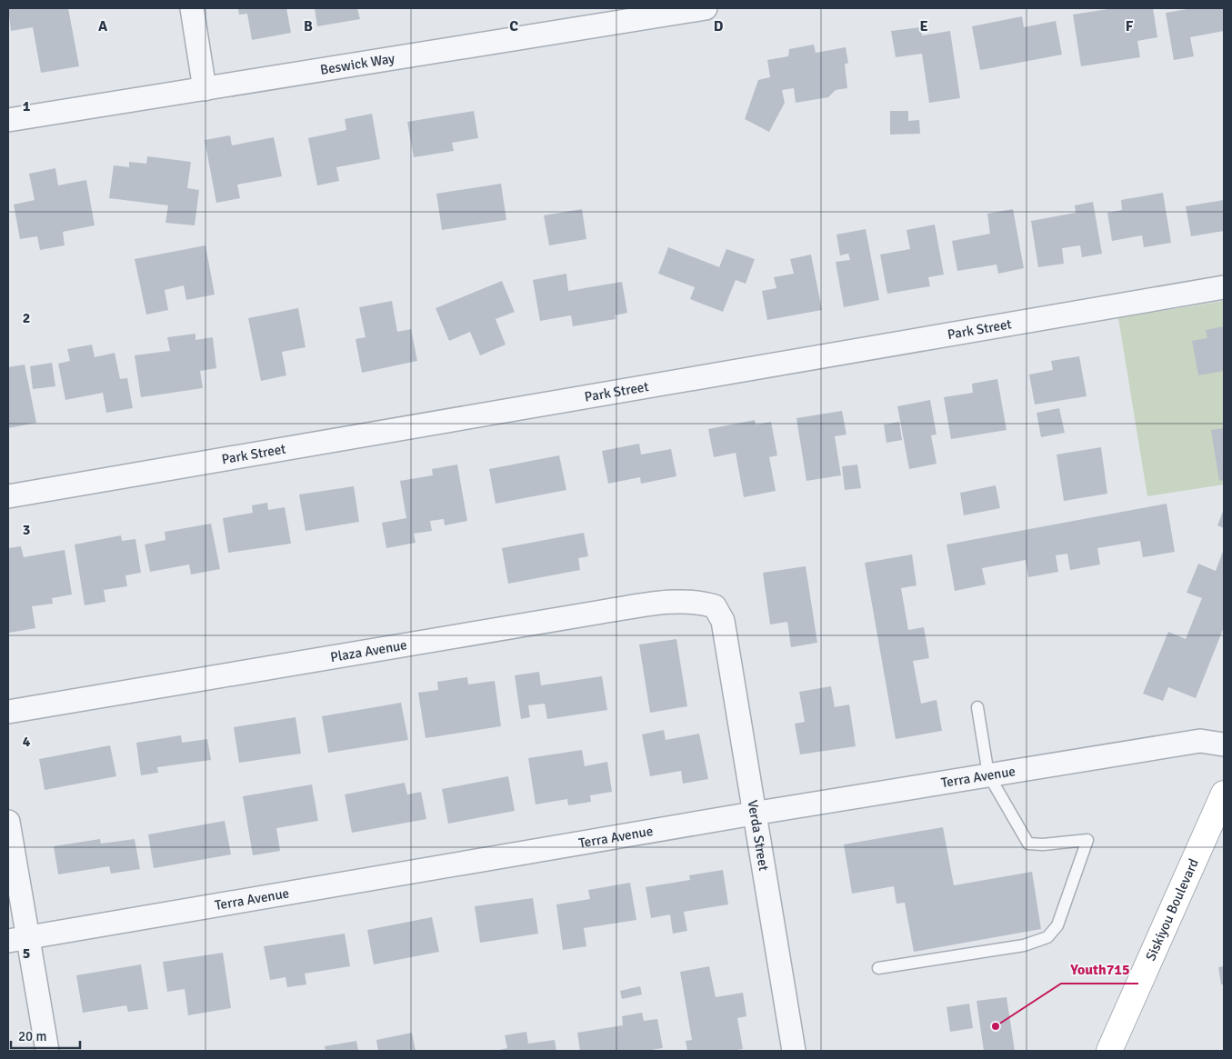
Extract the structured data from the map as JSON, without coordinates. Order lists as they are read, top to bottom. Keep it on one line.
{"streets":{"main road":["Siskiyou Boulevard"],"street":["Beswick Way","Park Street","Plaza Avenue","Terra Avenue","Verda Street"]},"crossings":[["Plaza Avenue","Verda Street"],["Terra Avenue","Verda Street"]],"places":["Youth715"],"scale_bar":"20 m","grid":{"columns":["A","B","C","D","E","F"],"rows":["1","2","3","4","5"]}}
